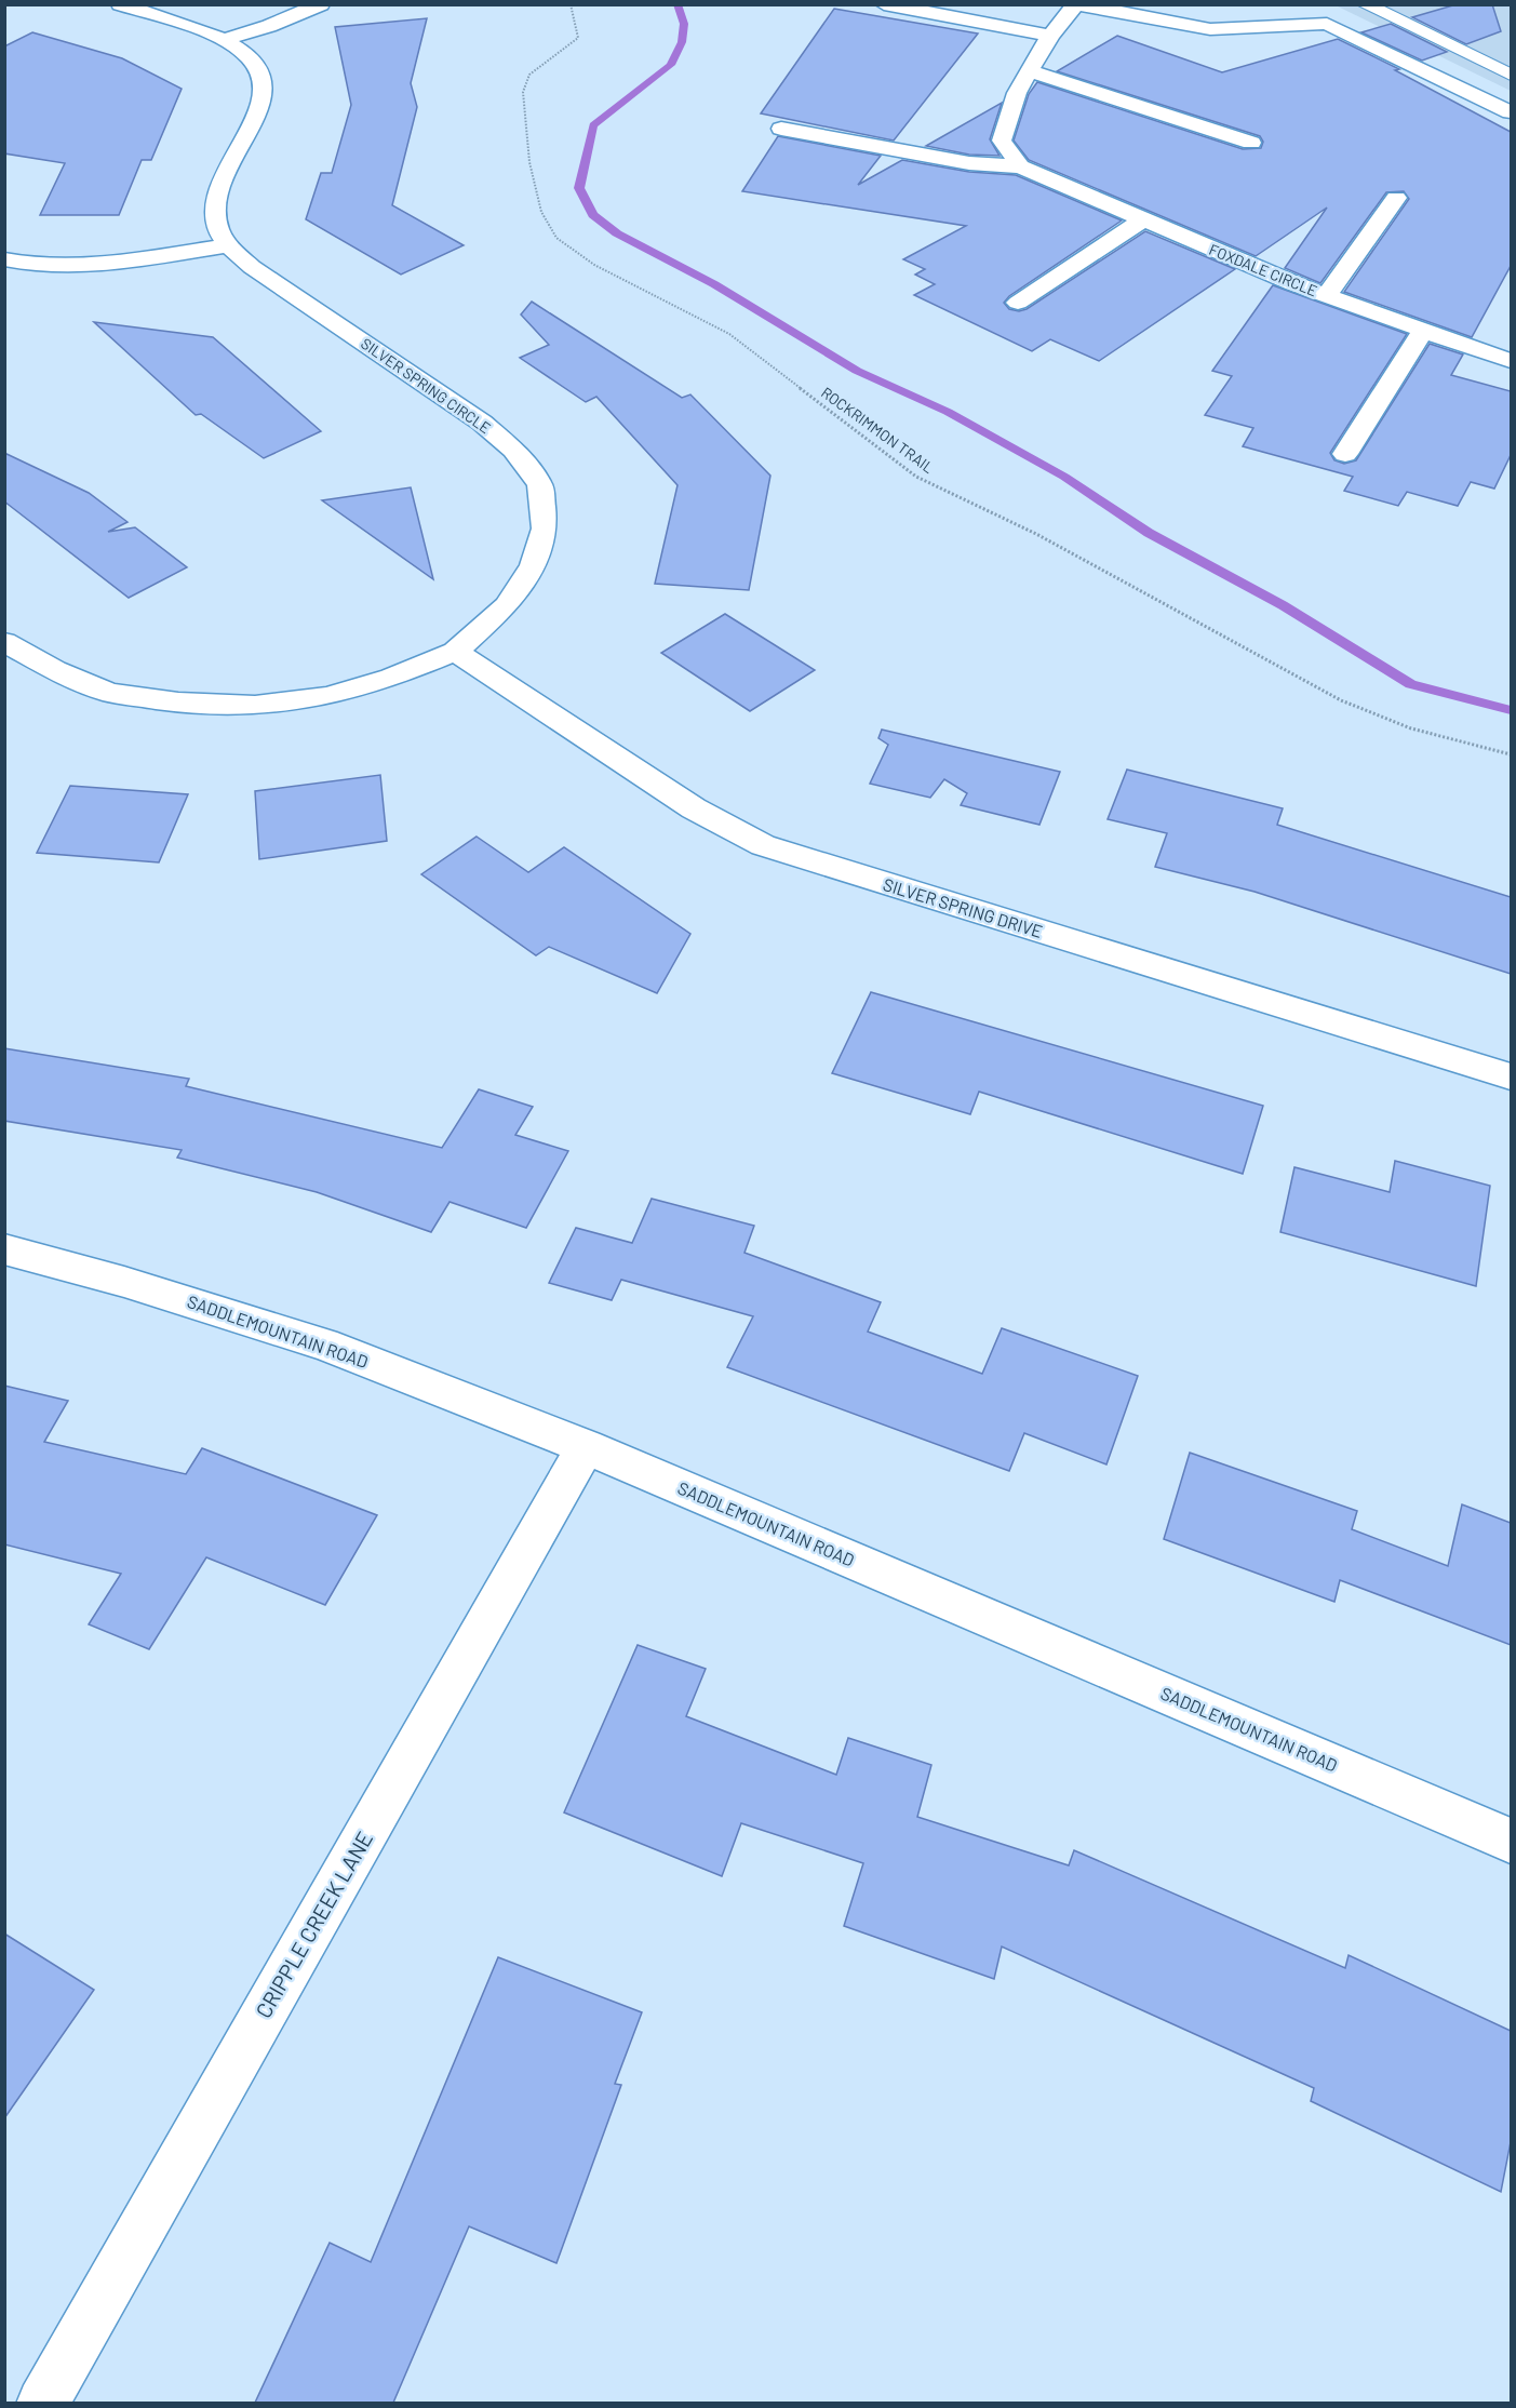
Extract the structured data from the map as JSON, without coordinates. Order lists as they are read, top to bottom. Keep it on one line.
{"streets":{"street":["FOXDALE CIRCLE","SILVER SPRING CIRCLE","SILVER SPRING DRIVE","SADDLEMOUNTAIN ROAD","CRIPPLE CREEK LANE"],"path":["ROCKRIMMON TRAIL"]},"crossings":[["SILVER SPRING CIRCLE","SILVER SPRING DRIVE"],["SADDLEMOUNTAIN ROAD","CRIPPLE CREEK LANE"]]}
